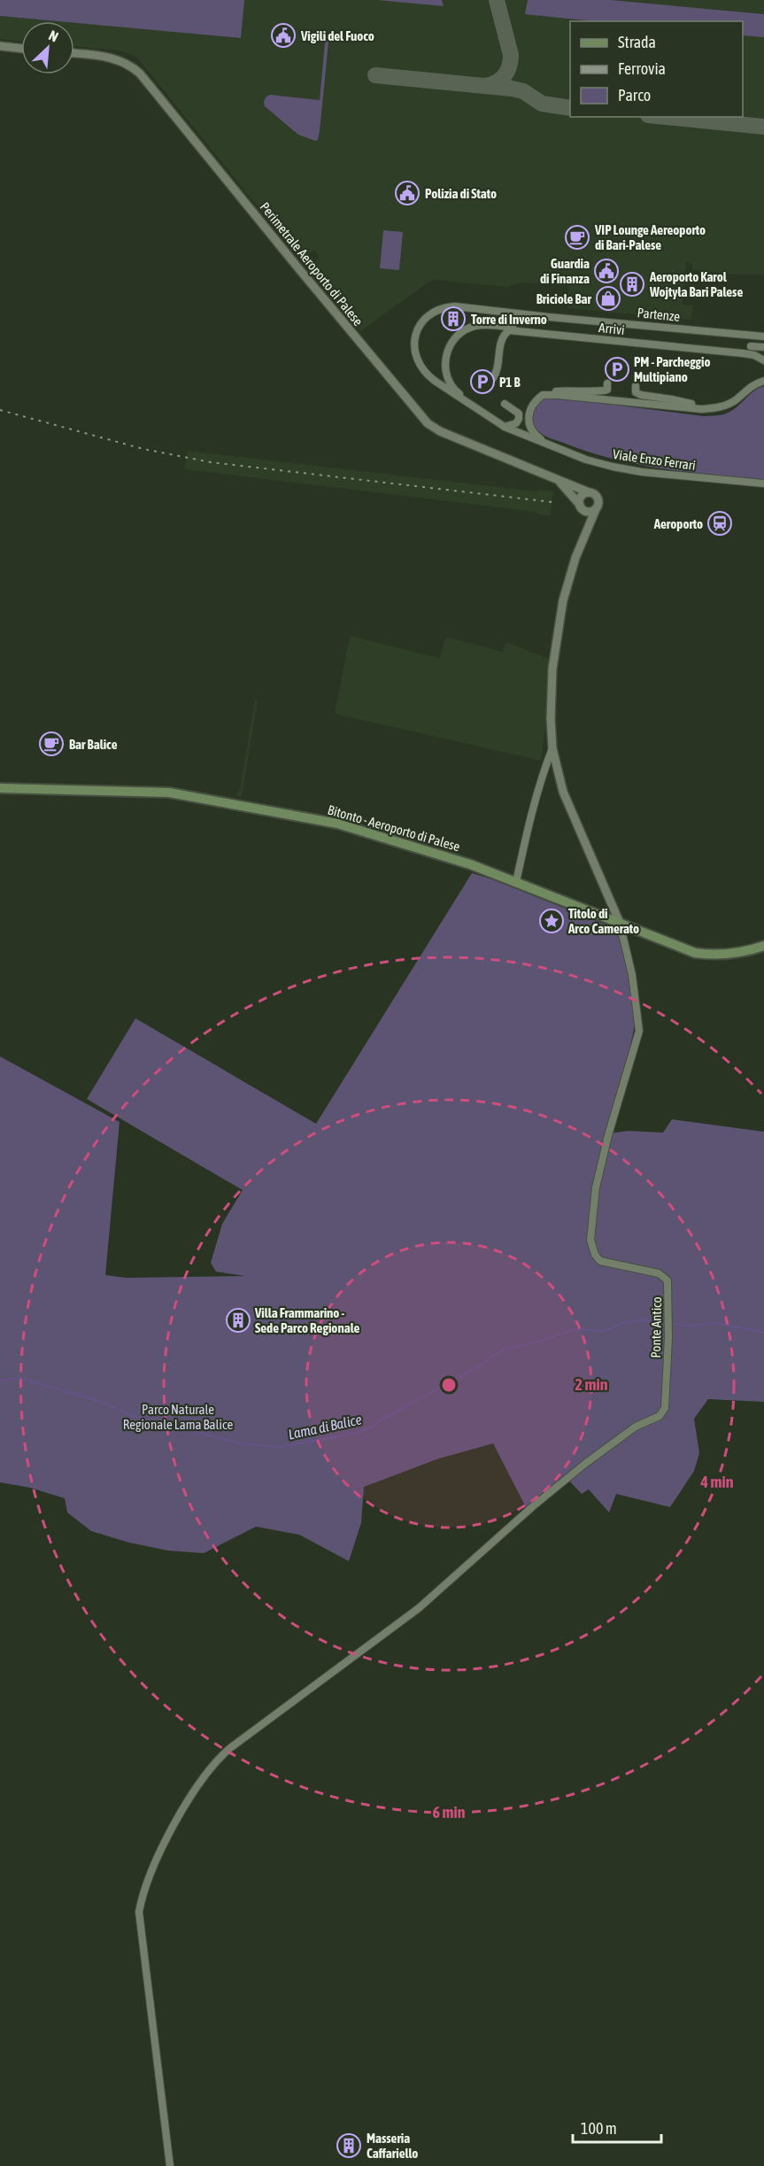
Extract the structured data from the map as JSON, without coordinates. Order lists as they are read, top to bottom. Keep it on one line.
{"streets":{"main road":["Bitonto - Aeroporto di Palese"],"street":["Perimetrale Aeroporto di Palese","Partenze","Arrivi","Viale Enzo Ferrari","Ponte Antico"]},"crossings":[["Partenze","Viale Enzo Ferrari"],["Bitonto - Aeroporto di Palese","Ponte Antico"]],"water":["Lama di Balice"],"parks":["Parco Naturale Regionale Lama Balice"],"places":{"public building":["Vigili del Fuoco","Polizia di Stato","Guardia di Finanza"],"cafe":["VIP Lounge Aereoporto di Bari-Palese","Bar Balice"],"building":["Aeroporto Karol Wojtyła Bari Palese","Torre di Inverno","Villa Frammarino - Sede Parco Regionale","Masseria Caffariello"],"shop":["Briciole Bar"],"parking":["PM - Parcheggio Multipiano","P1 B"],"station":["Aeroporto"],"place":["Titolo di Arco Camerato"]},"legend":["Strada","Ferrovia","Parco"],"scale_bar":"100 m","north":"top right","rings":["2 min","4 min","6 min"]}
